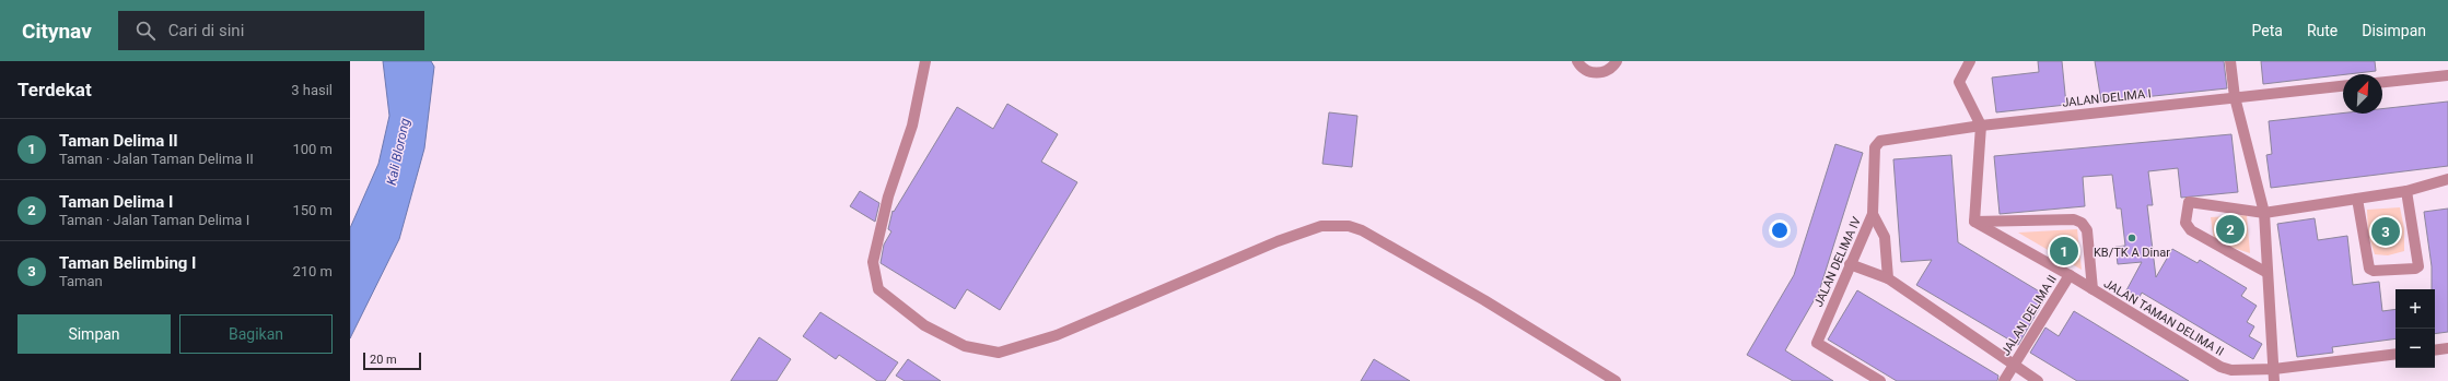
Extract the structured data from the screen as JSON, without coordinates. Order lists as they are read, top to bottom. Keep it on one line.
{"streets":{"street":["JALAN DELIMA I","JALAN DELIMA IV","JALAN DELIMA II","JALAN TAMAN DELIMA II"]},"crossings":[["JALAN DELIMA I","JALAN DELIMA IV"],["JALAN DELIMA II","JALAN TAMAN DELIMA II"]],"water":["Kali Blorong"],"places":["KB/TK A Dinar"],"scale_bar":"20 m","north":"top right","page":{"header":"Citynav","search":"Cari di sini","nav":["Peta","Rute","Disimpan"],"heading":["Terdekat","3 hasil"],"list":[{"mark":"1","name":"Taman Delima II","note":"Taman · Jalan Taman Delima II","value":"100 m"},{"mark":"2","name":"Taman Delima I","note":"Taman · Jalan Taman Delima I","value":"150 m"},{"mark":"3","name":"Taman Belimbing I","note":"Taman","value":"210 m"}],"pins":["2","3","1"],"map_buttons":["+","−"],"buttons":["Simpan","Bagikan"],"scale":"20 m"}}
